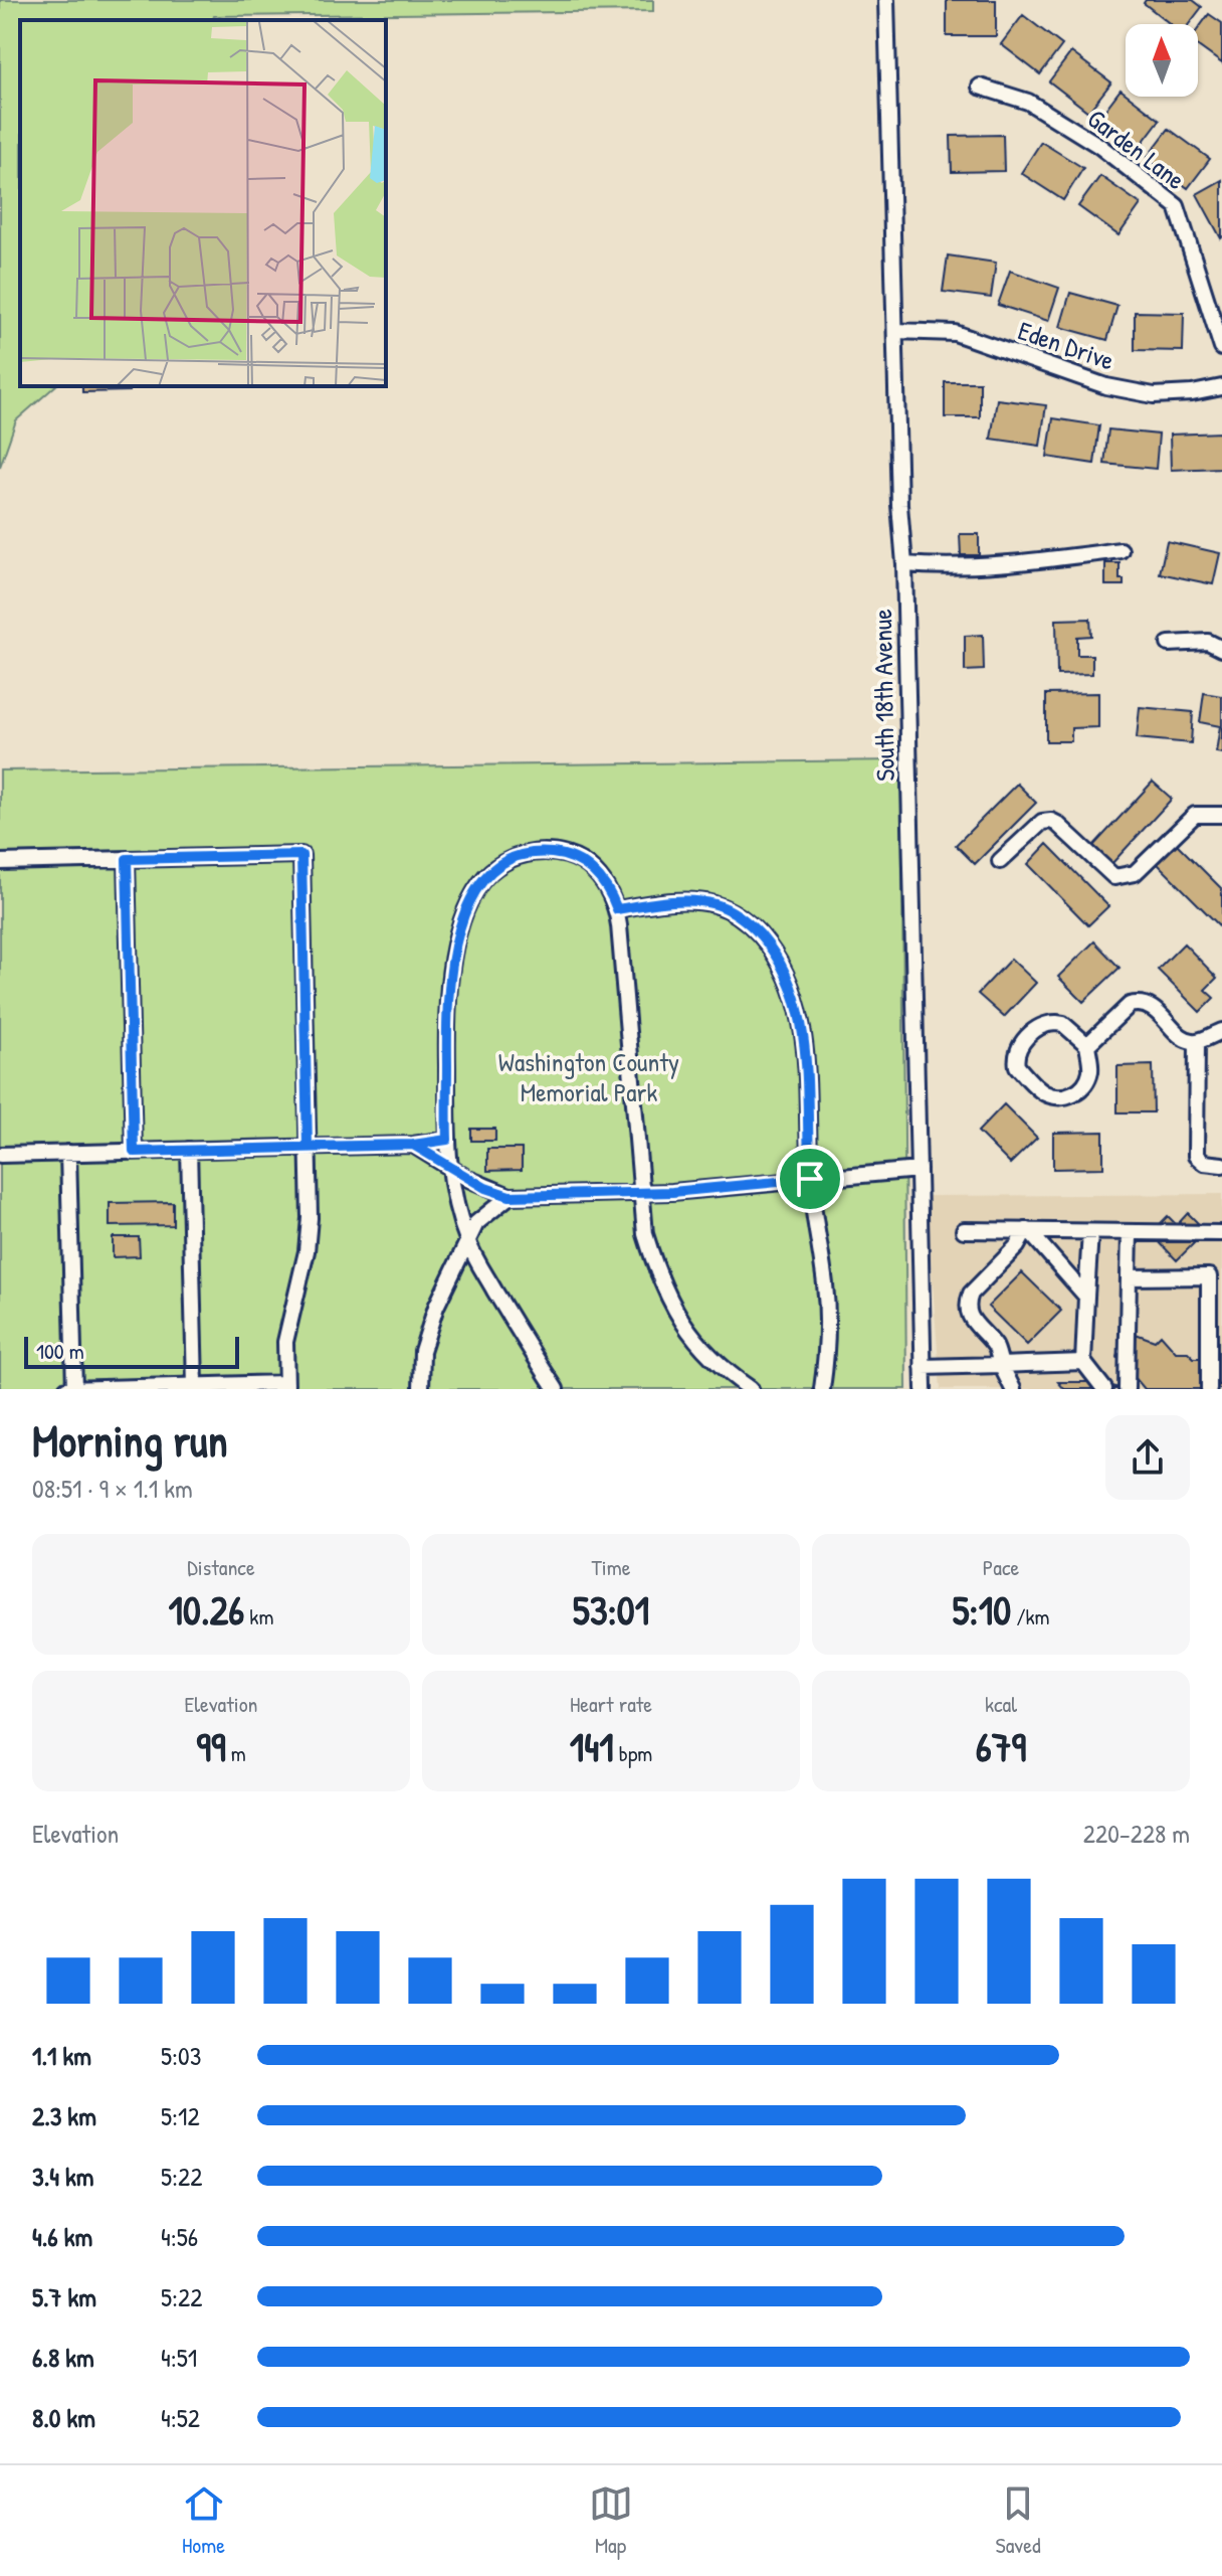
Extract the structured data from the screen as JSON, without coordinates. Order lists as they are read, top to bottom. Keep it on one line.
{"streets":{"street":["Garden Lane","Eden Drive","South 18th Avenue"]},"crossings":[["Eden Drive","South 18th Avenue"]],"parks":["Washington County Memorial Park"],"scale_bar":"100 m","north":"top","page":{"scale":"100 m","heading":["Morning run","08:51 · 9 × 1.1 km"],"stats":[["Distance","10.26 km"],["Time","53:01"],["Pace","5:10 /km"],["Elevation","99 m"],["Heart rate","141 bpm"],["kcal","679"]],"chart":["Elevation","220–228 m"],"list":[{"name":"1.1 km","note":"5:03"},{"name":"2.3 km","note":"5:12"},{"name":"3.4 km","note":"5:22"},{"name":"4.6 km","note":"4:56"},{"name":"5.7 km","note":"5:22"},{"name":"6.8 km","note":"4:51"},{"name":"8.0 km","note":"4:52"}],"tabs":["Home","Map","Saved"]}}
